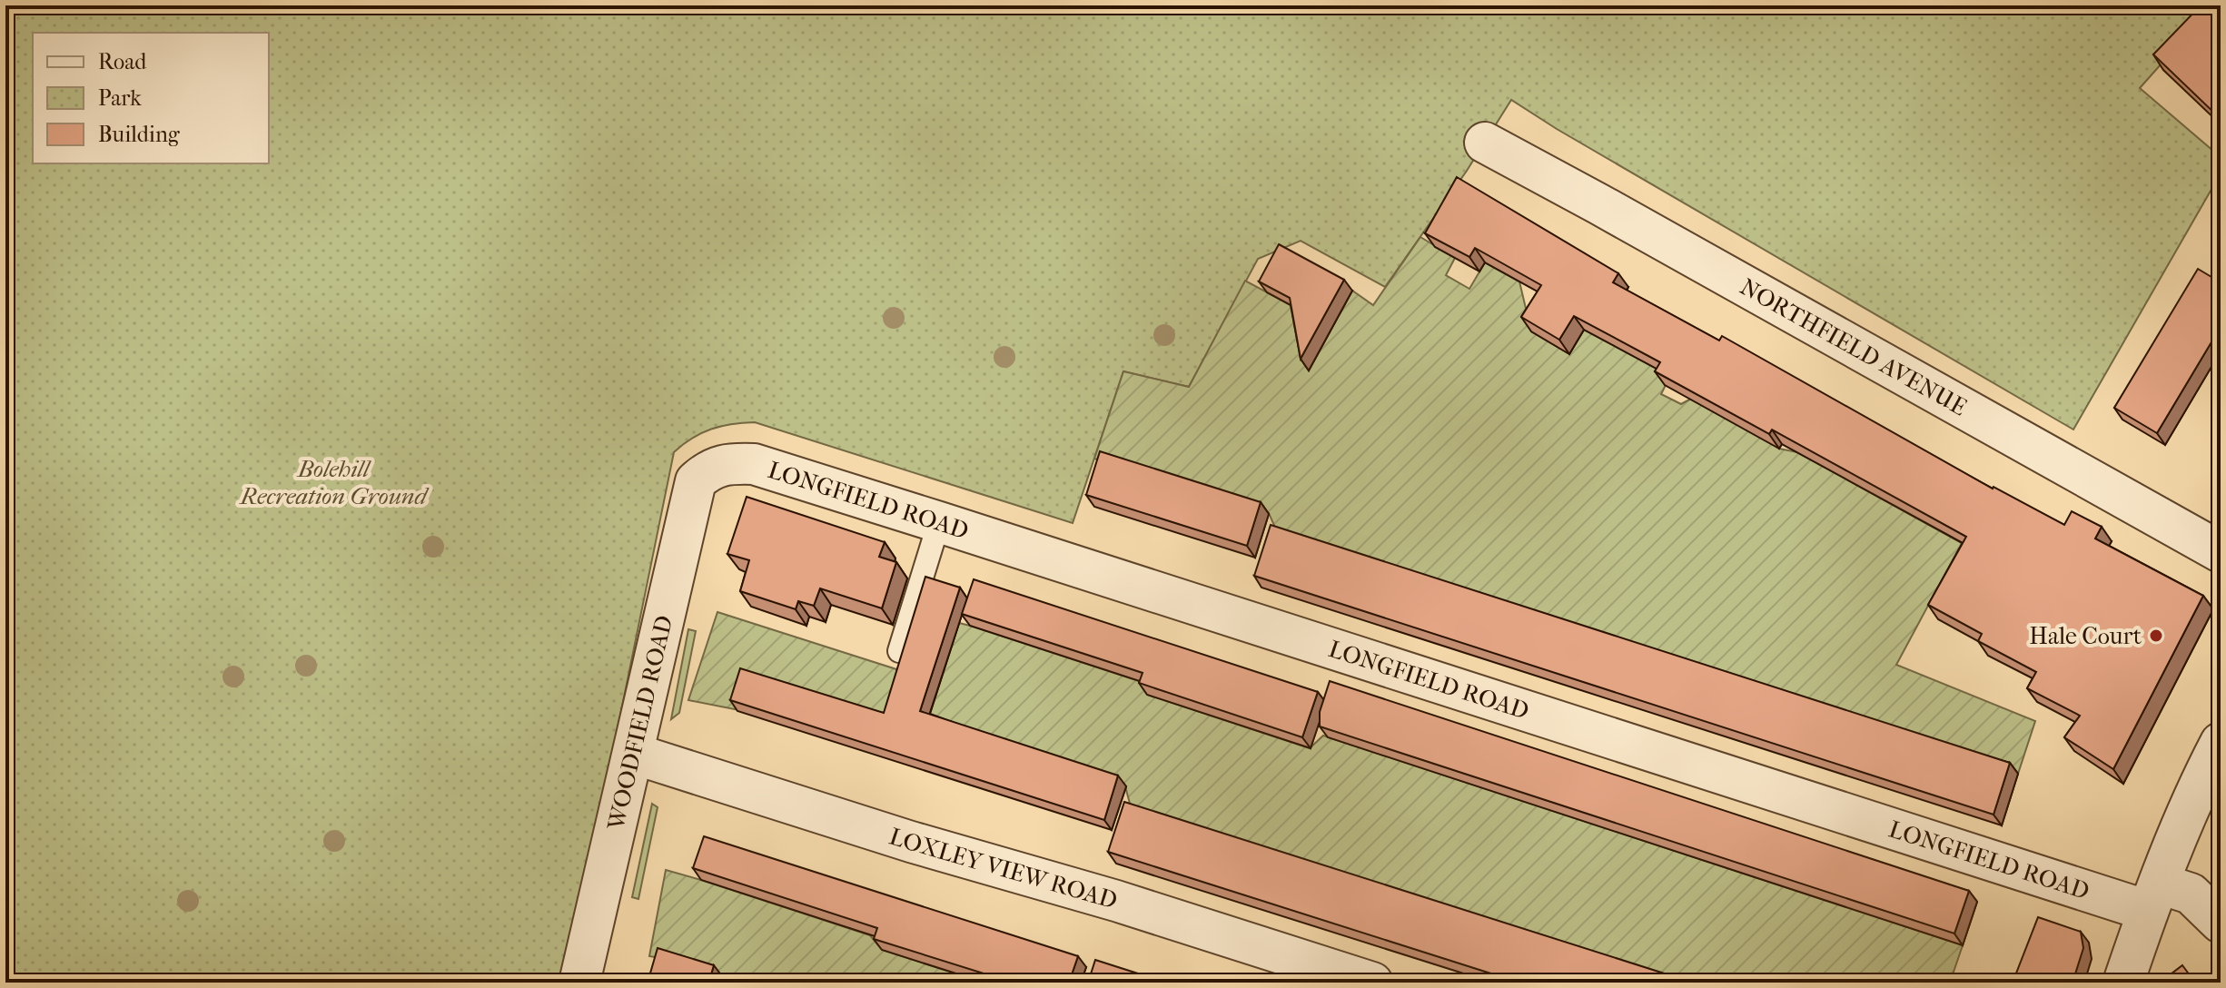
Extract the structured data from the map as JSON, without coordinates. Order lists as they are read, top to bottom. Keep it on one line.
{"streets":{"street":["NORTHFIELD AVENUE","LONGFIELD ROAD","WOODFIELD ROAD","LOXLEY VIEW ROAD"]},"crossings":[["LONGFIELD ROAD","WOODFIELD ROAD"],["WOODFIELD ROAD","LOXLEY VIEW ROAD"]],"parks":["Bolehill Recreation Ground"],"places":["Hale Court"],"legend":["Road","Park","Building"]}
